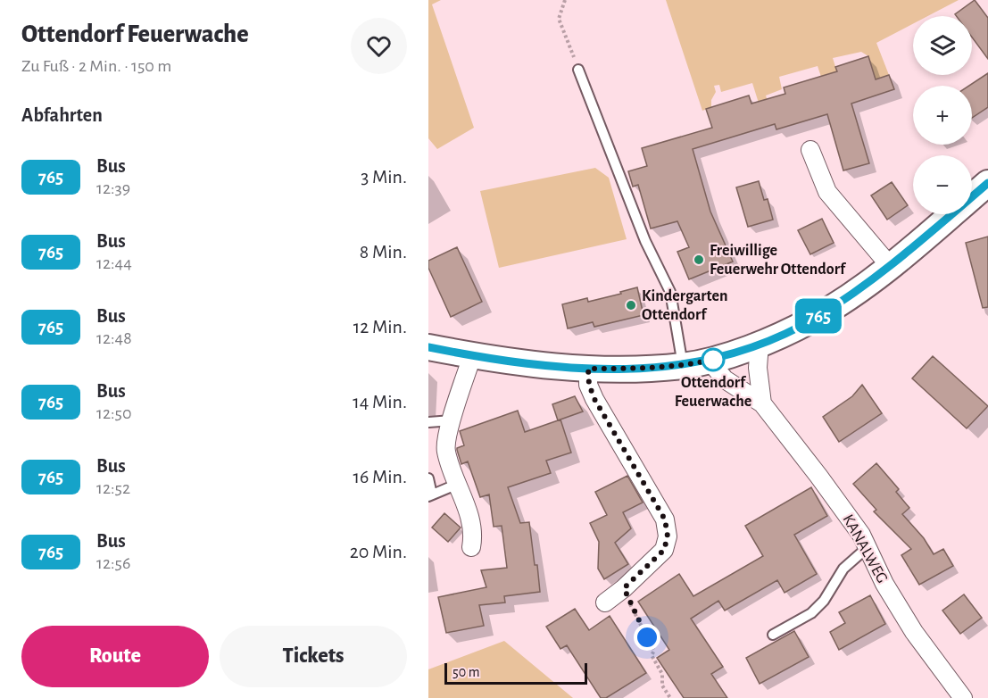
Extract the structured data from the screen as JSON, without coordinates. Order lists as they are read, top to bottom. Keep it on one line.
{"streets":{"street":["KANALWEG"]},"places":["Freiwillige Feuerwehr Ottendorf","Kindergarten Ottendorf","Ottendorf Feuerwache"],"lines":["bus line 765"],"scale_bar":"50 m","page":{"heading":[["Ottendorf Feuerwache","Zu Fuß · 2 Min. · 150 m"],"Abfahrten"],"on_map":"765","map_buttons":["+","−"],"list":[{"mark":"765","name":"Bus","note":"12:39","value":"3 Min."},{"mark":"765","name":"Bus","note":"12:44","value":"8 Min."},{"mark":"765","name":"Bus","note":"12:48","value":"12 Min."},{"mark":"765","name":"Bus","note":"12:50","value":"14 Min."},{"mark":"765","name":"Bus","note":"12:52","value":"16 Min."},{"mark":"765","name":"Bus","note":"12:56","value":"20 Min."}],"buttons":["Route","Tickets"],"scale":"50 m"}}
